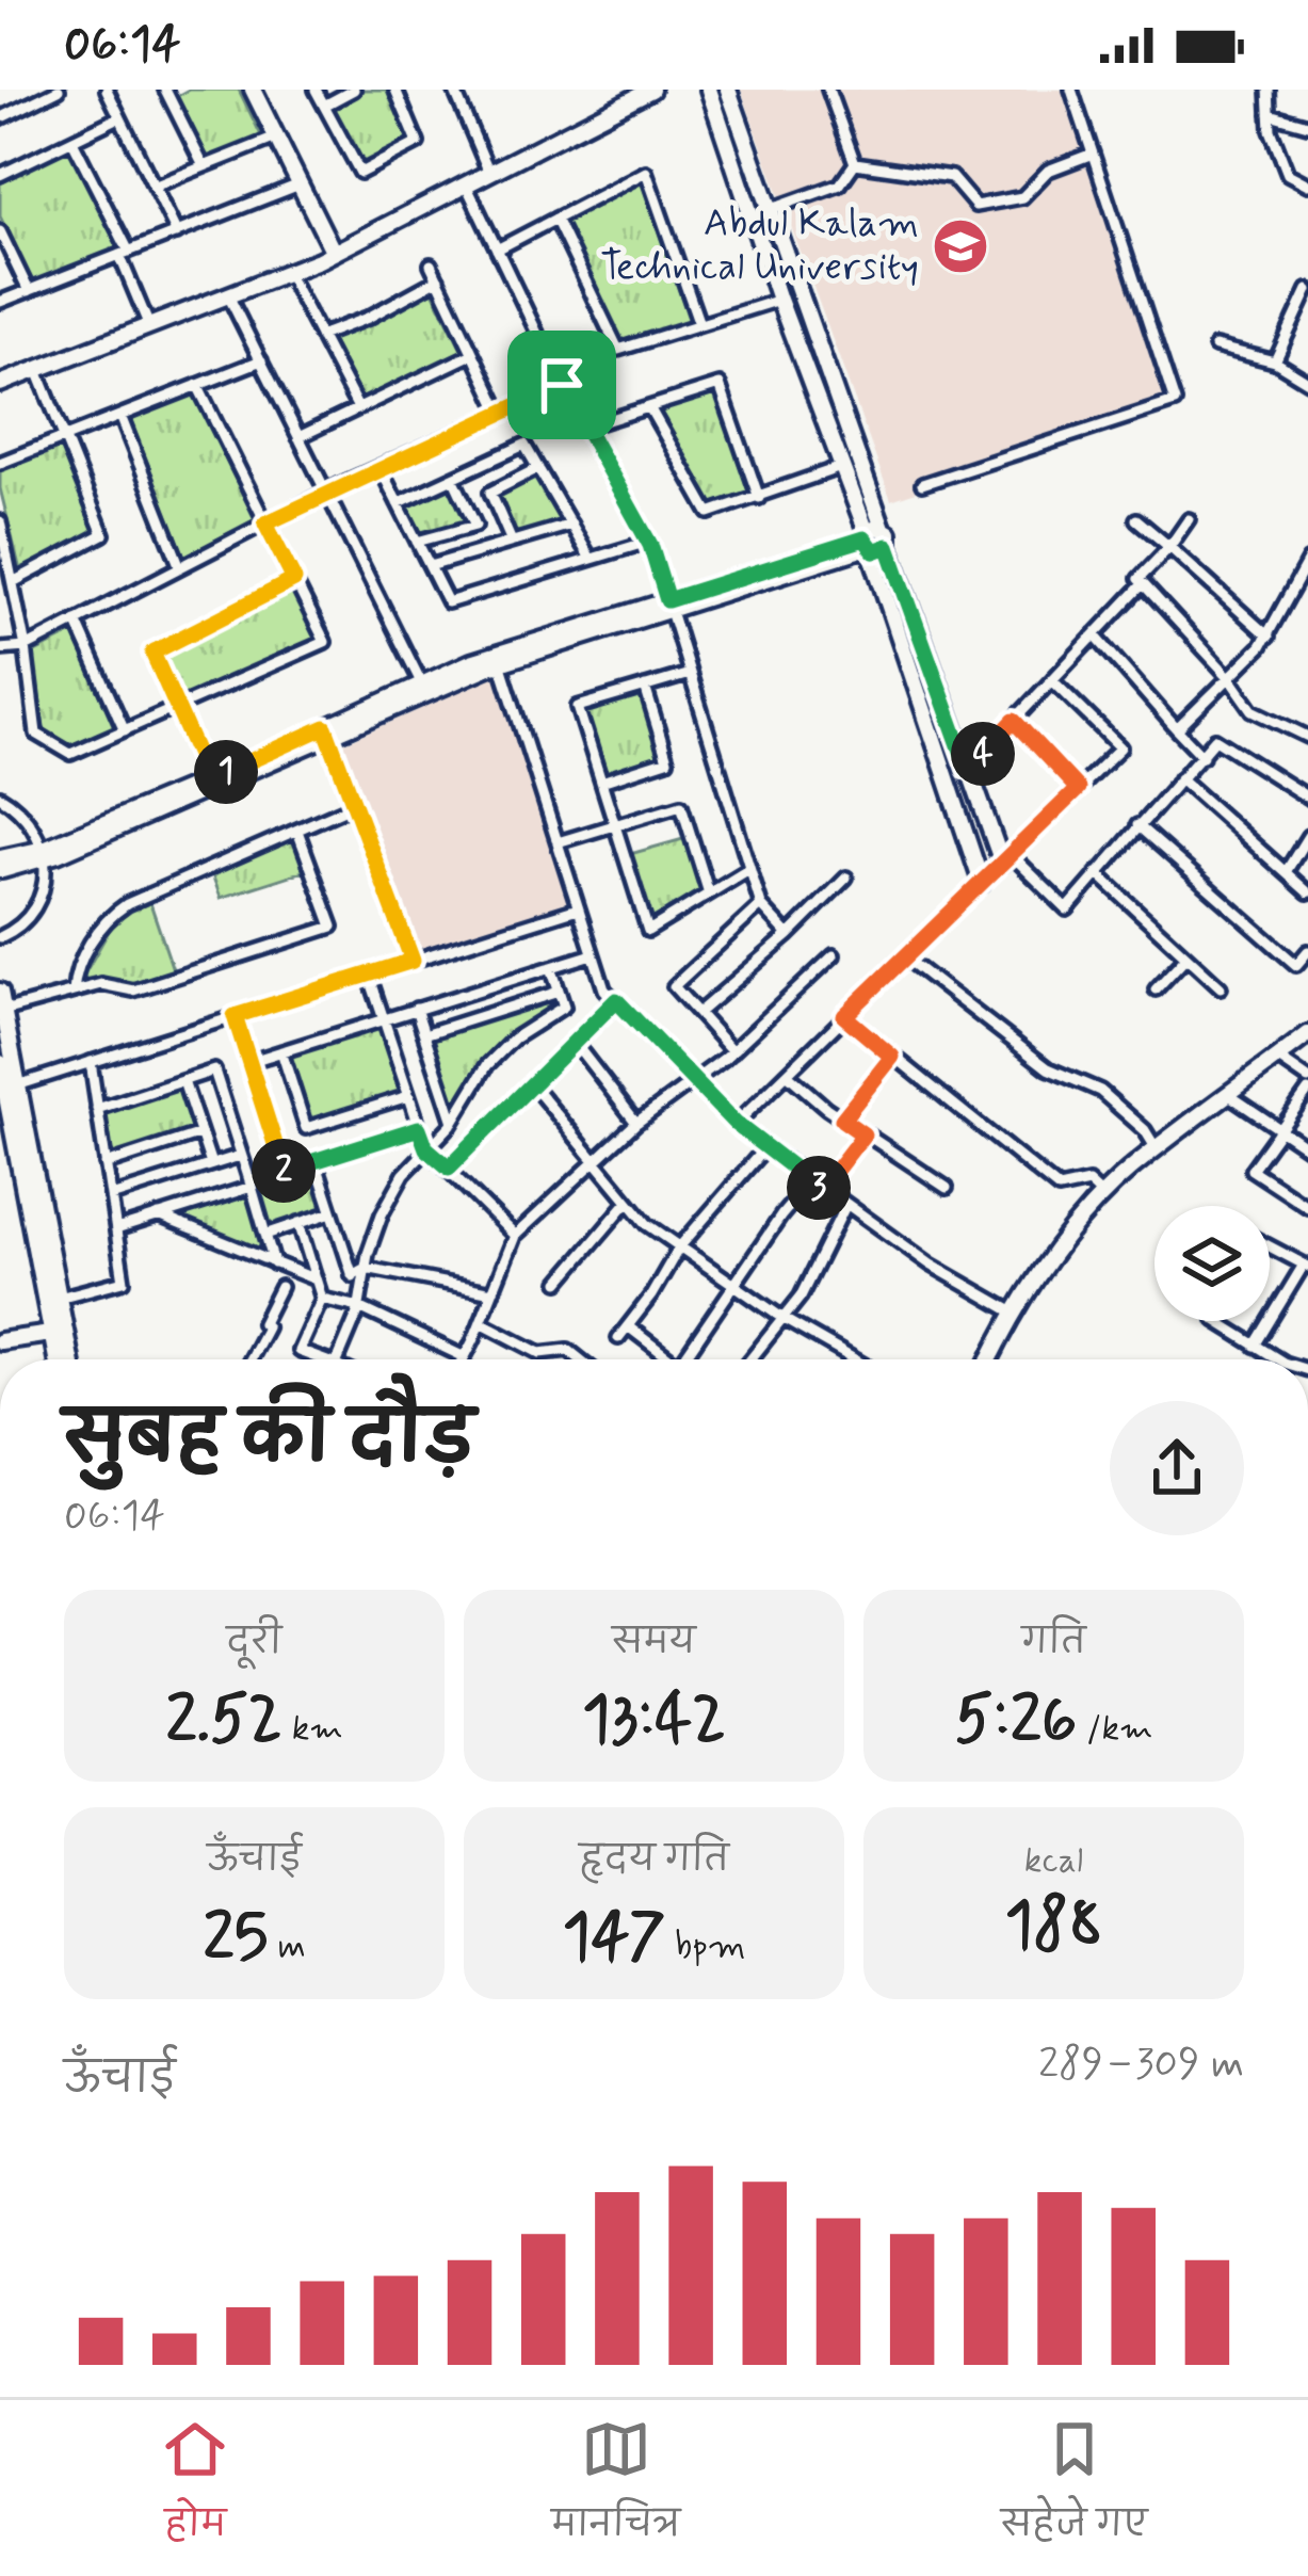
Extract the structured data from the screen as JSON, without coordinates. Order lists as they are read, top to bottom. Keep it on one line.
{"places":{"school or university":["Abdul Kalam Technical University"]},"page":{"status":"06:14","pins":["4","1","2","3"],"heading":["सुबह की दौड़","06:14"],"stats":[["दूरी","2.52 km"],["समय","13:42"],["गति","5:26 /km"],["ऊँचाई","25 m"],["हृदय गति","147 bpm"],["kcal","188"]],"chart":["ऊँचाई","289–309 m"],"tabs":["होम","मानचित्र","सहेजे गए"]}}
